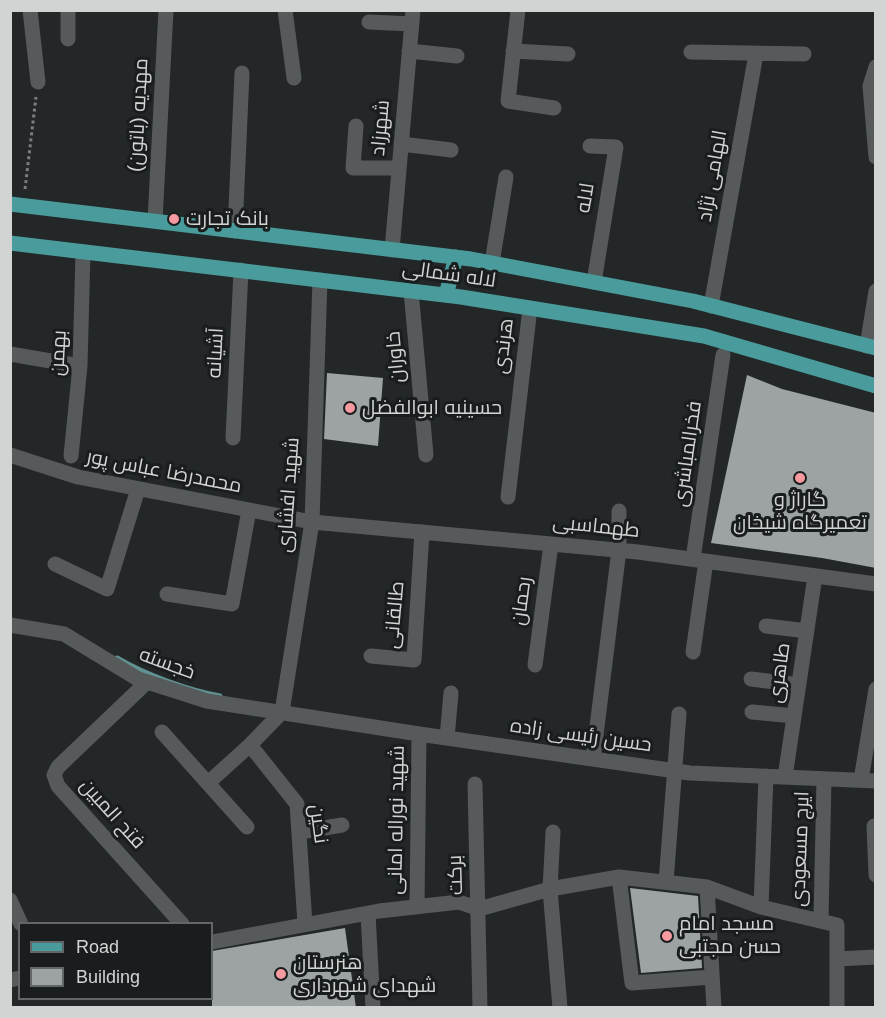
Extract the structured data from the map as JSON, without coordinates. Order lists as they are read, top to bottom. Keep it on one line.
{"streets":{"main road":["لاله شمالی"],"street":["مهدیه (باتون)","شهرزاد","الهامی نژاد","لاله","هرندی","بهمن","آشیانه","خاوران","فخرالمباشری","محمدرضا عباس پور","شهید افشاری","طهماسبی","رحمان","طالقانی","خجسته","طاهری","حسین رئیسی زاده","فتح المبین","شهید نوراله امانی","نگین","ایرج مسعودی","برکت"]},"crossings":[["مهدیه (باتون)","لاله شمالی"],["شهرزاد","لاله شمالی"],["الهامی نژاد","لاله شمالی"],["لاله","لاله شمالی"],["لاله شمالی","هرندی"],["لاله شمالی","بهمن"],["لاله شمالی","آشیانه"],["لاله شمالی","خاوران"],["لاله شمالی","شهید افشاری"],["فخرالمباشری","طهماسبی"],["محمدرضا عباس پور","شهید افشاری"],["محمدرضا عباس پور","طهماسبی"],["شهید افشاری","طهماسبی"],["شهید افشاری","خجسته"],["شهید افشاری","حسین رئیسی زاده"],["طهماسبی","رحمان"],["طهماسبی","طالقانی"],["طهماسبی","طاهری"],["خجسته","حسین رئیسی زاده"],["خجسته","فتح المبین"],["طاهری","حسین رئیسی زاده"],["حسین رئیسی زاده","شهید نوراله امانی"],["حسین رئیسی زاده","ایرج مسعودی"]],"places":["بانک تجارت","حسینیه ابوالفضل","گاراژ و تعمیرگاه شیخان","مسجد امام حسن مجتبی","هنرستان شهدای شهرداری"],"legend":["Road","Building"]}
